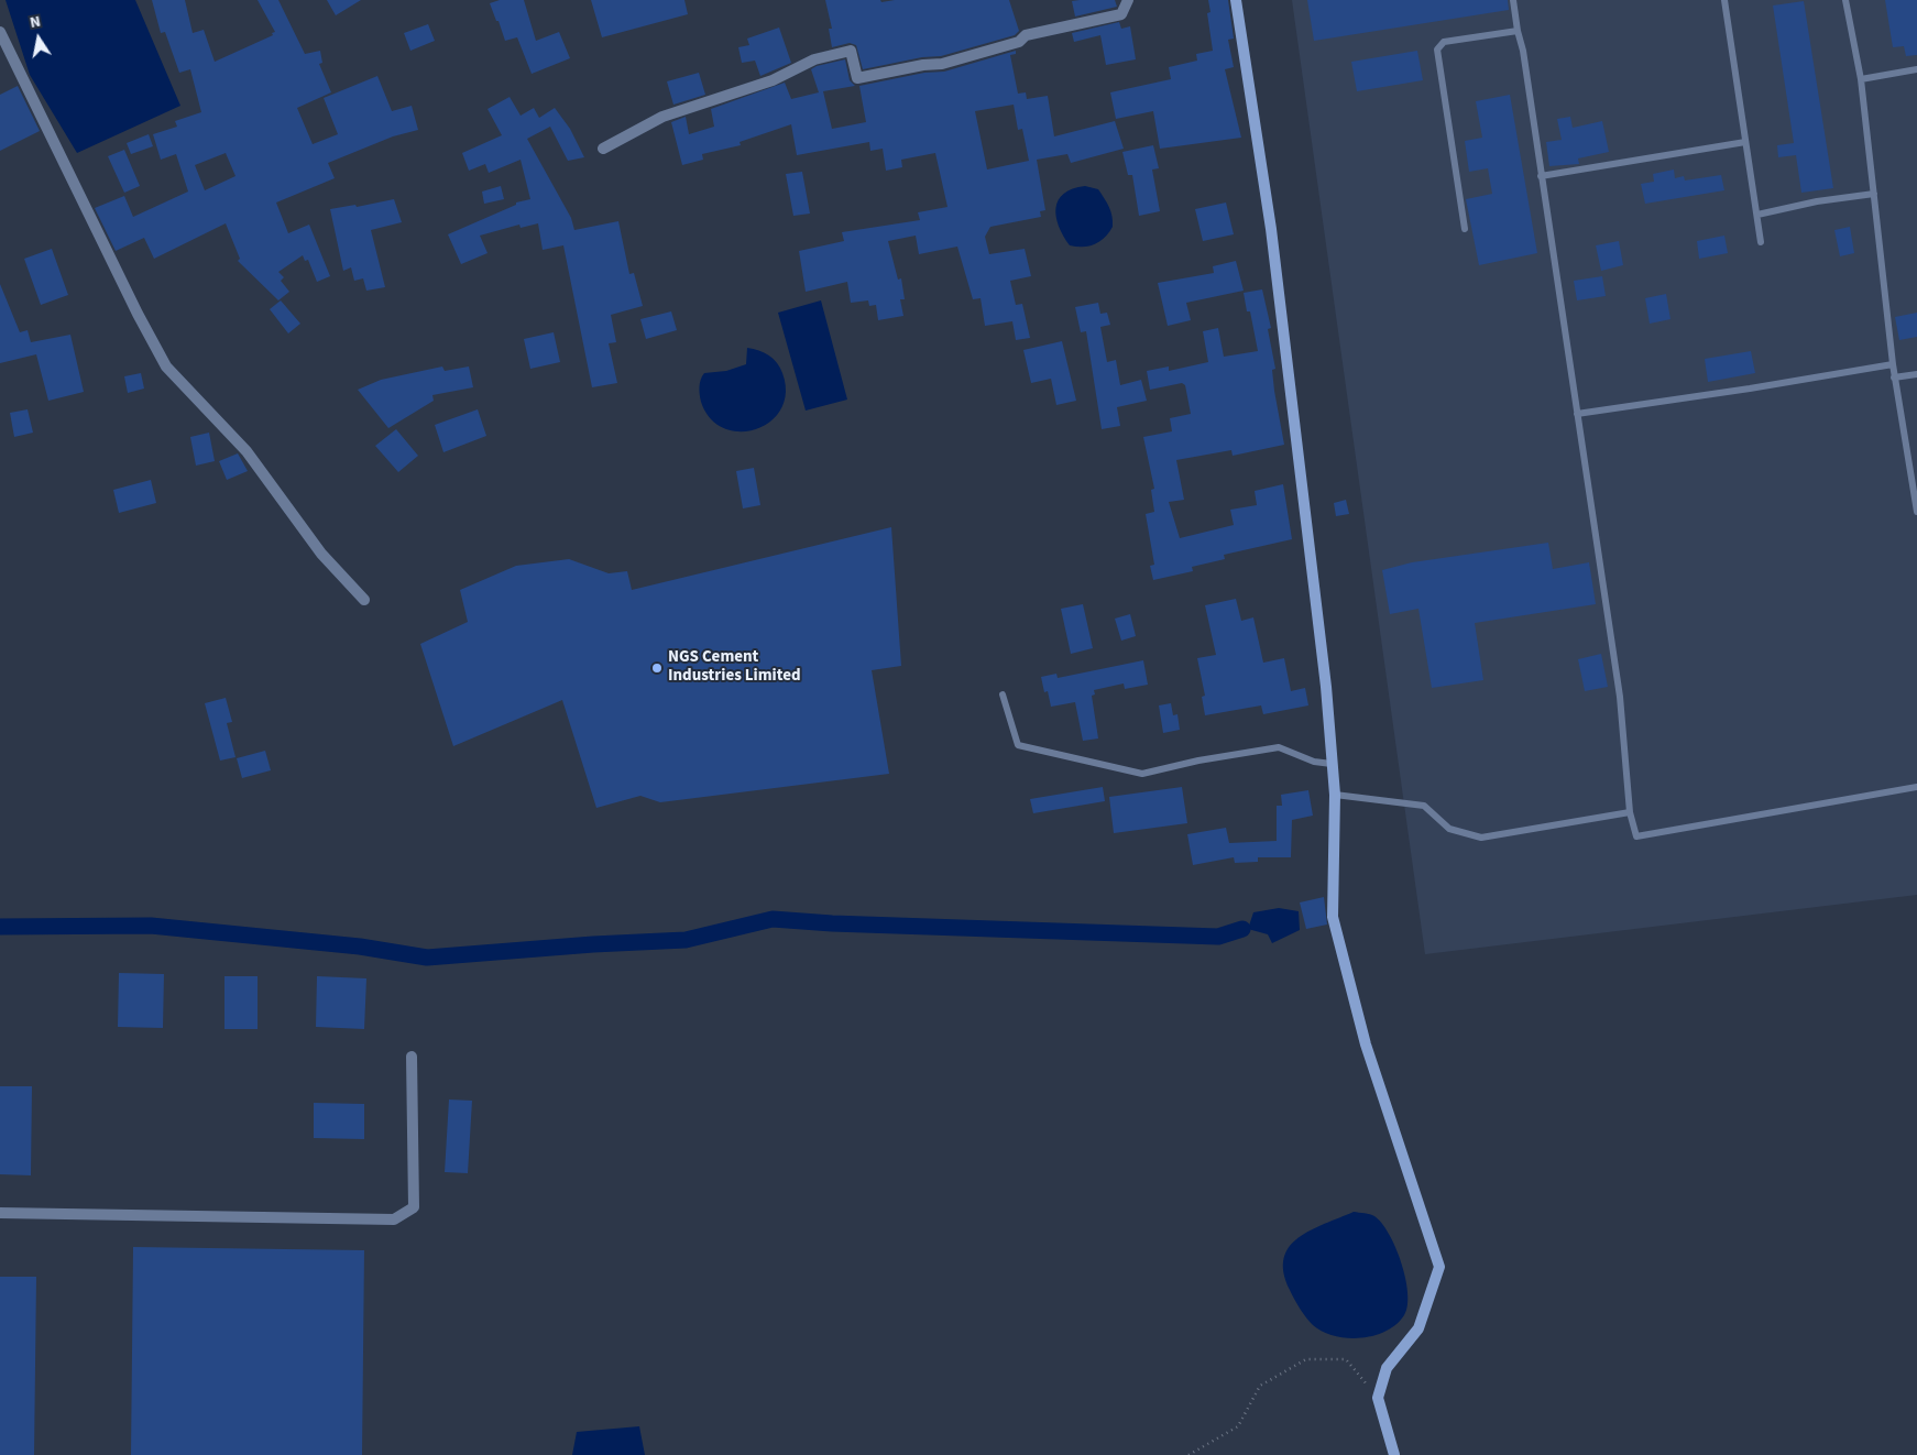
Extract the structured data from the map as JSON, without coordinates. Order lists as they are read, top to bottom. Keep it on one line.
{"places":["NGS Cement Industries Limited"],"north":"top"}
